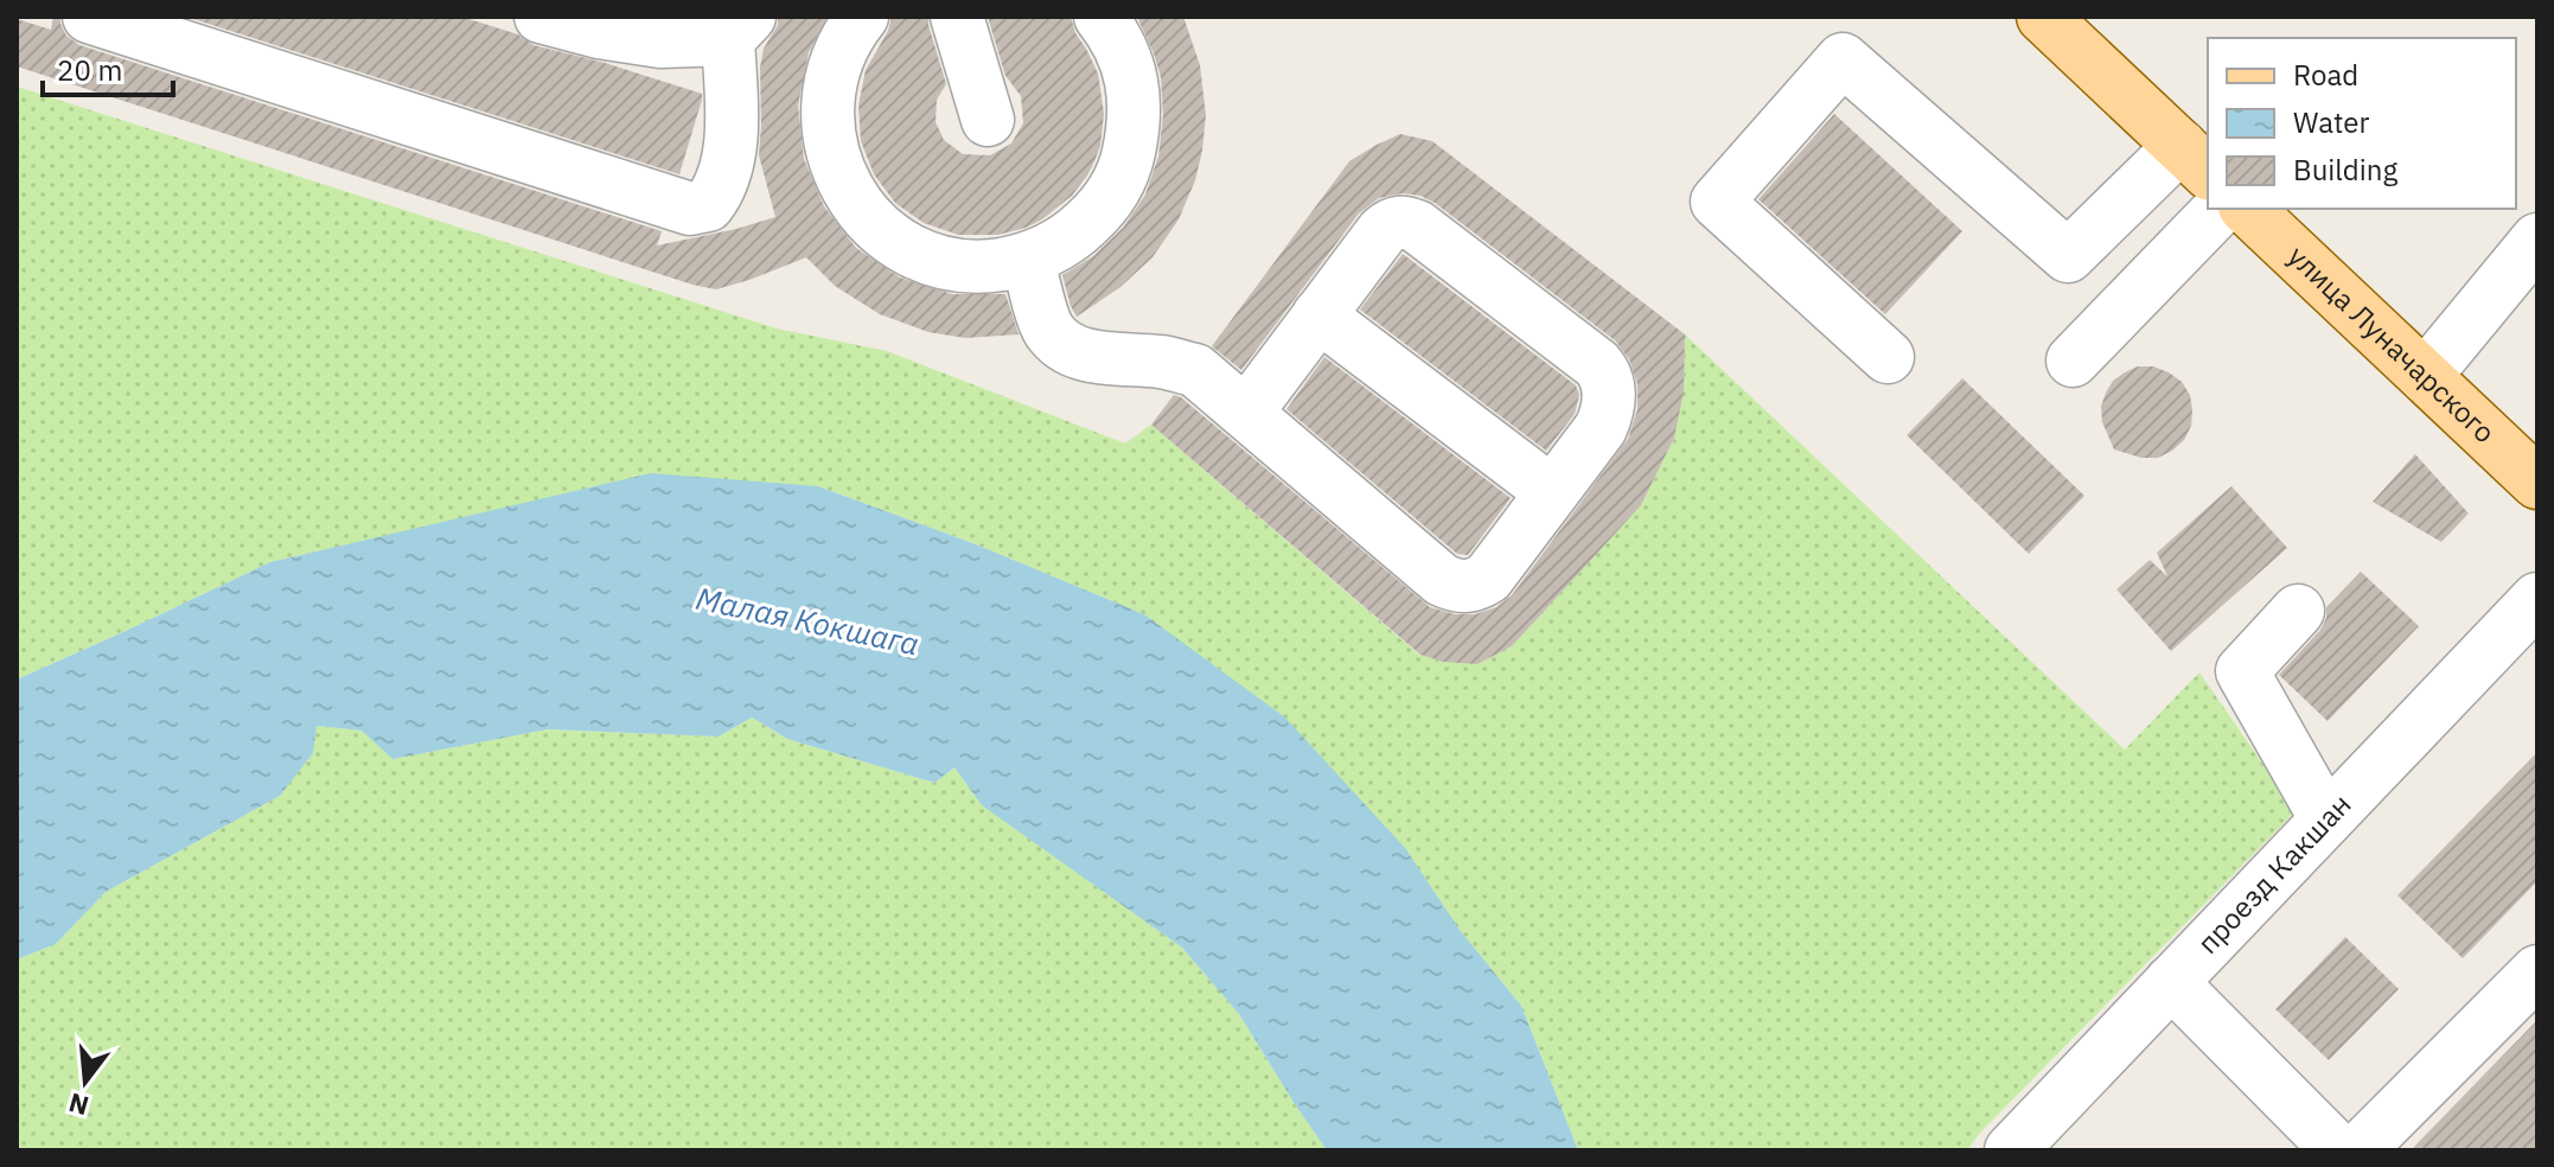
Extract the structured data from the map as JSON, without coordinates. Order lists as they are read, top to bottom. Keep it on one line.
{"streets":{"main road":["улица Луначарского"],"street":["проезд Какшан"]},"water":["Малая Кокшага"],"legend":["Road","Water","Building"],"scale_bar":"20 m","north":"bottom"}
